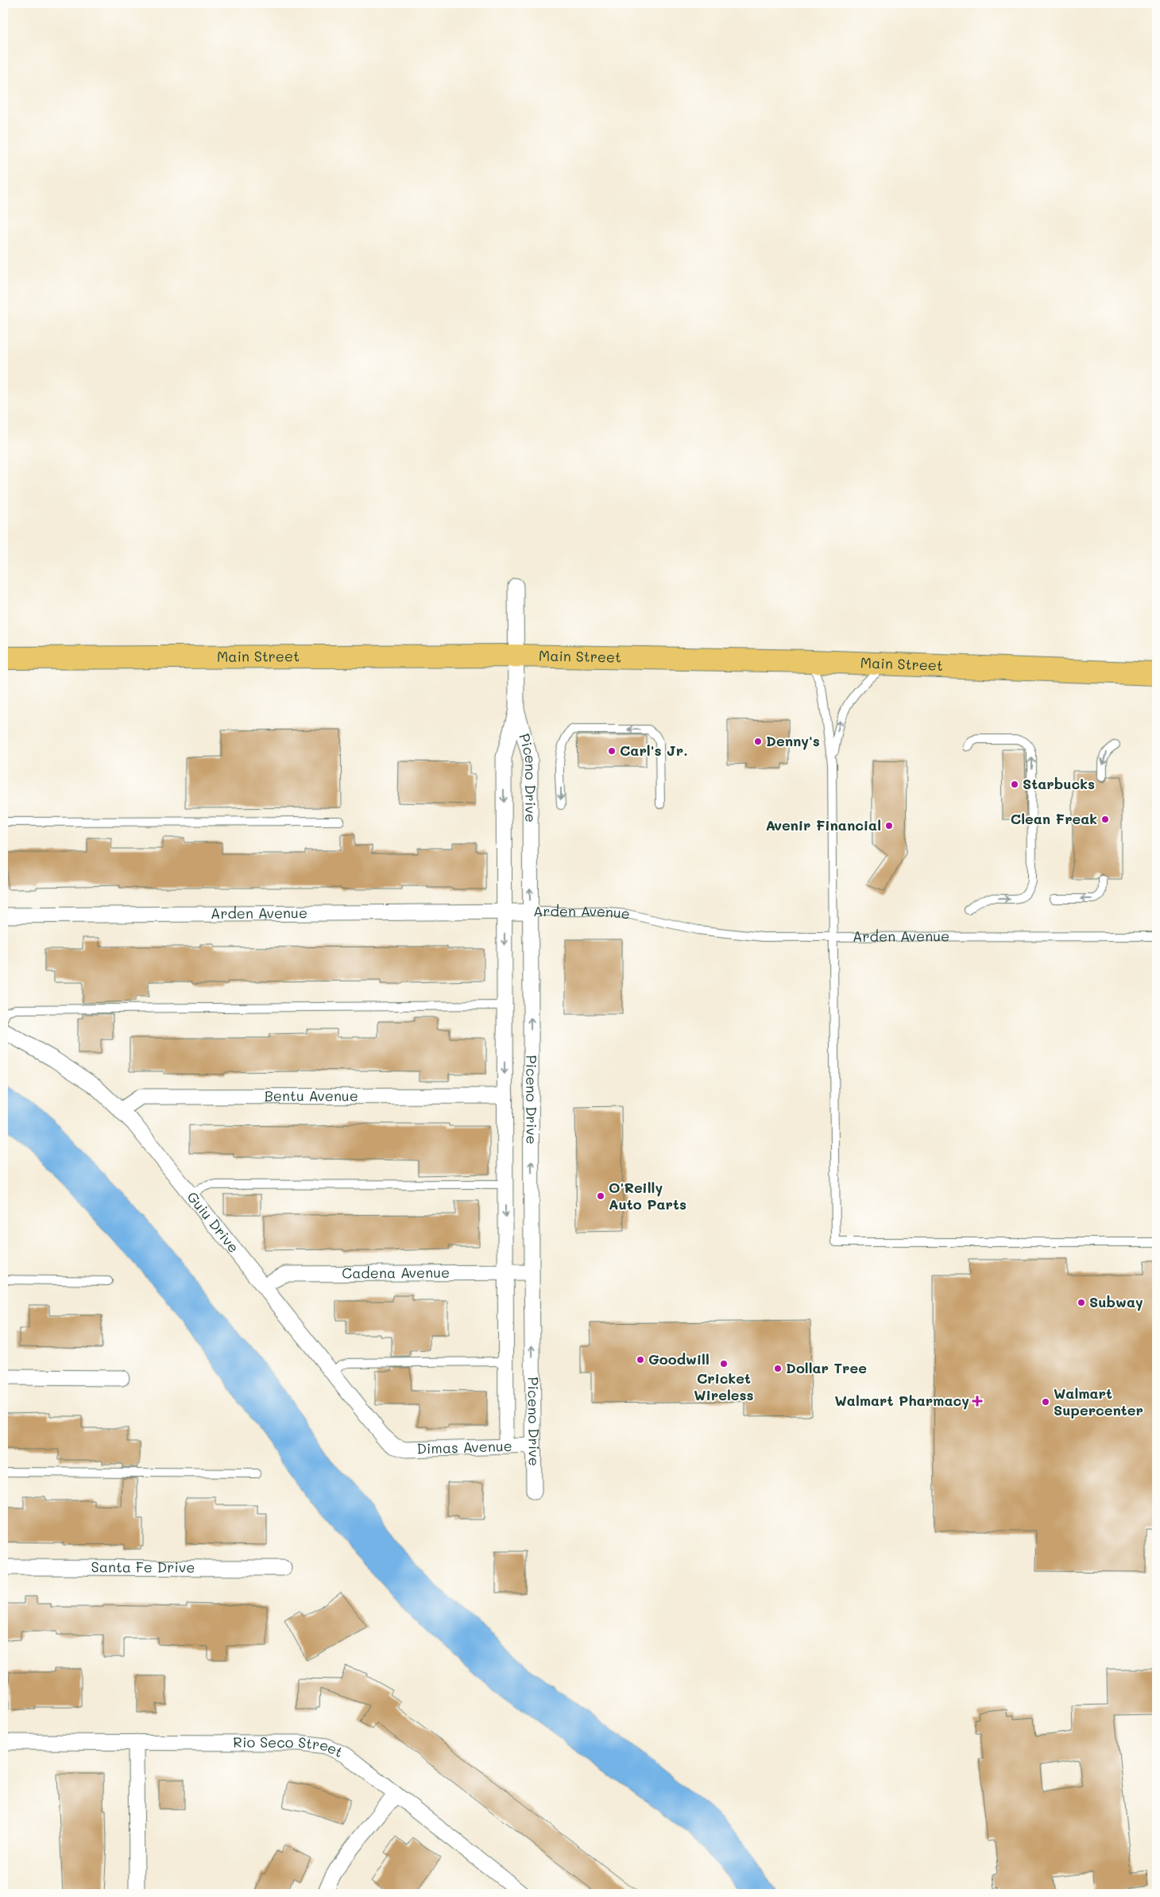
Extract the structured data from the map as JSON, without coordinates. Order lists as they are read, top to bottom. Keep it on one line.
{"streets":{"highway":["Main Street"],"street":["Piceno Drive","Arden Avenue","Bentu Avenue","Guiu Drive","Cadena Avenue","Dimas Avenue","Santa Fe Drive","Rio Seco Street"]},"crossings":[["Main Street","Piceno Drive"],["Piceno Drive","Arden Avenue"],["Piceno Drive","Bentu Avenue"],["Piceno Drive","Cadena Avenue"],["Piceno Drive","Dimas Avenue"],["Bentu Avenue","Guiu Drive"],["Guiu Drive","Cadena Avenue"],["Guiu Drive","Dimas Avenue"]],"places":{"other":["Denny's","Carl's Jr.","Starbucks","Clean Freak","Avenir Financial","O'Reilly Auto Parts","Subway","Goodwill","Cricket Wireless","Dollar Tree","Walmart Supercenter"],"health":["Walmart Pharmacy"]}}
